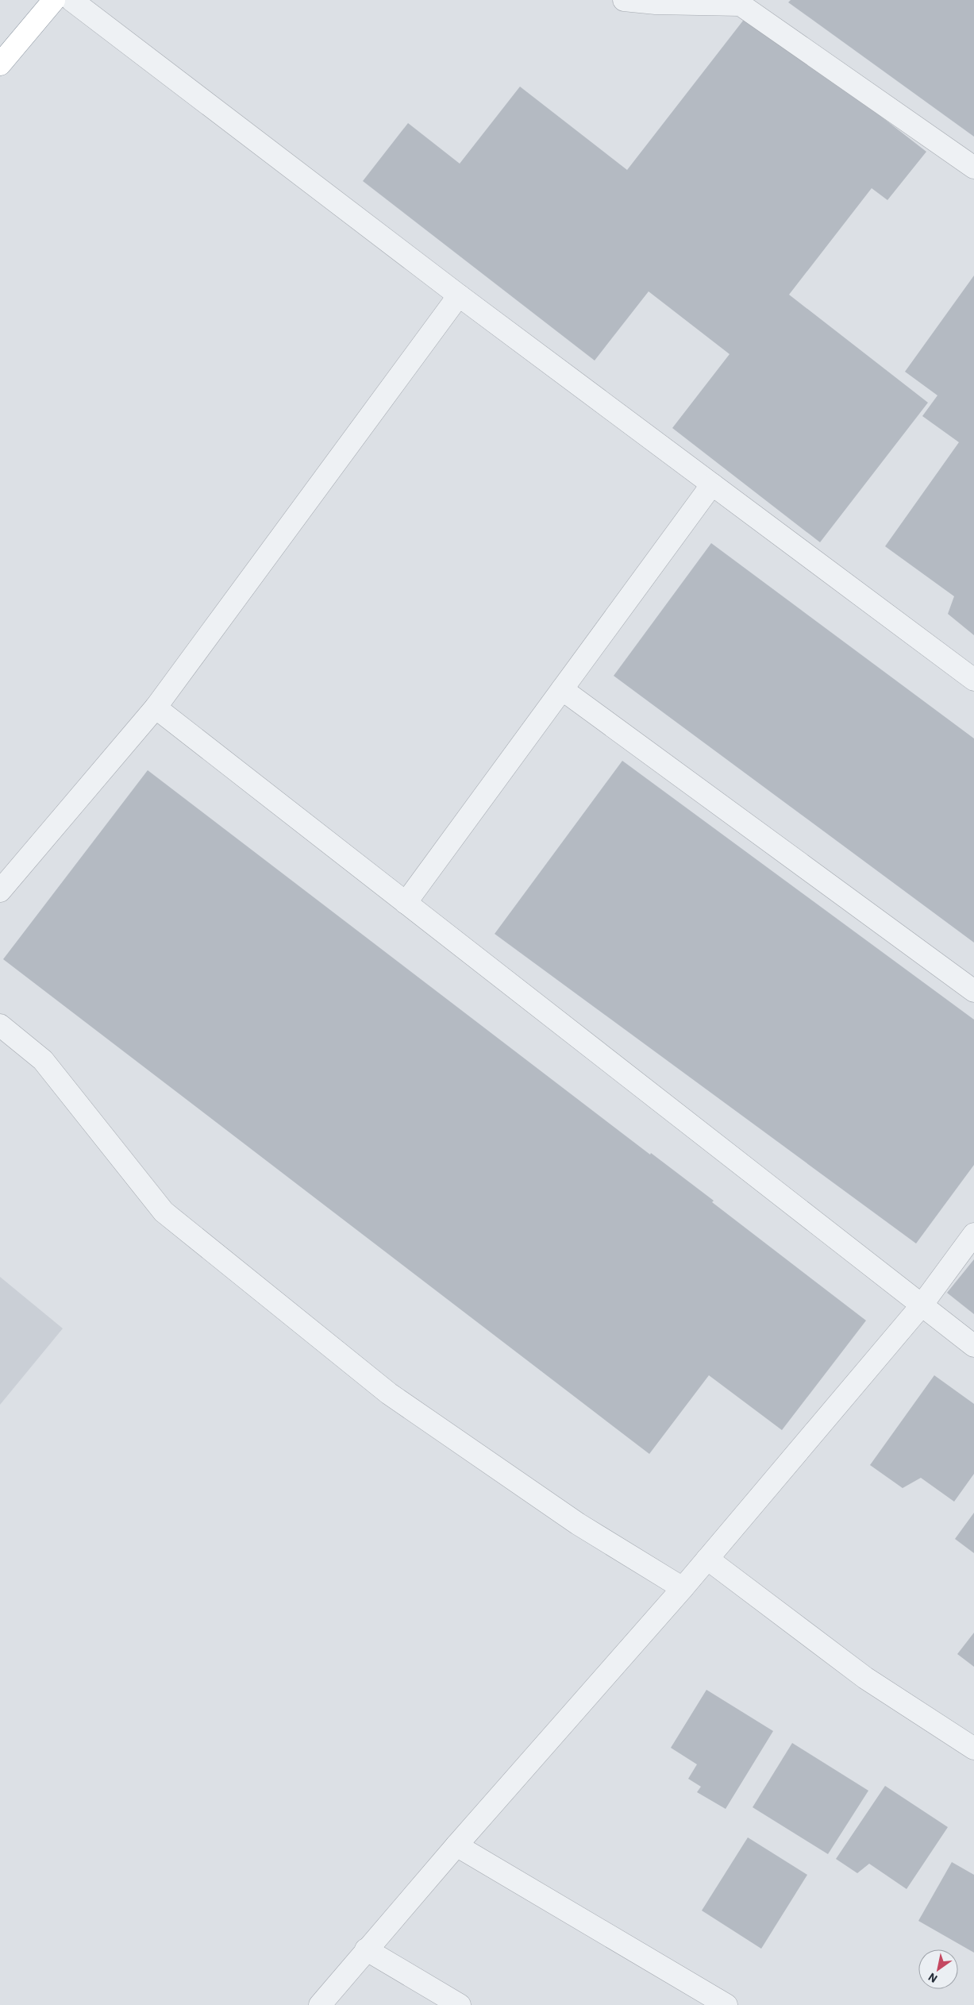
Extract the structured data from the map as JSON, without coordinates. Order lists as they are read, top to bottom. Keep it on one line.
{"north":"bottom left"}
